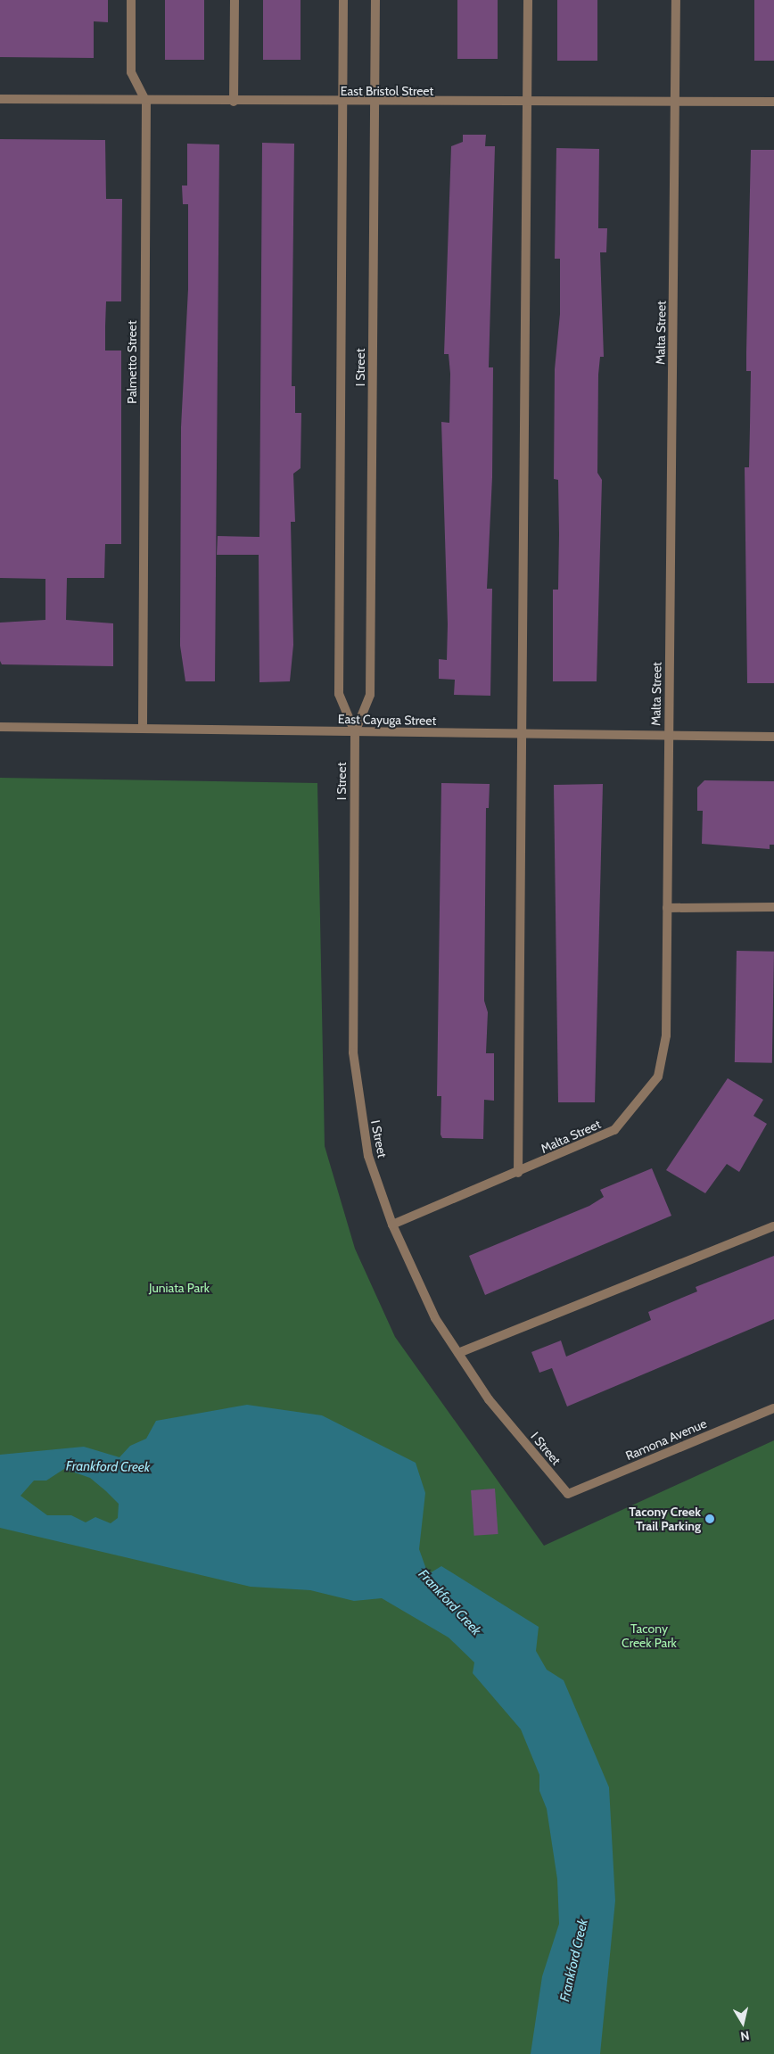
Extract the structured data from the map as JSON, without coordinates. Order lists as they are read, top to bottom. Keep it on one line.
{"streets":{"street":["East Bristol Street","Malta Street","Palmetto Street","I Street","East Cayuga Street","Ramona Avenue"]},"crossings":[["East Bristol Street","Malta Street"],["East Bristol Street","Palmetto Street"],["East Bristol Street","I Street"],["Malta Street","I Street"],["Malta Street","East Cayuga Street"],["Palmetto Street","East Cayuga Street"],["I Street","East Cayuga Street"],["I Street","Ramona Avenue"]],"water":["Frankford Creek"],"parks":["Juniata Park","Tacony Creek Park"],"places":["Tacony Creek Trail Parking"],"north":"bottom"}
